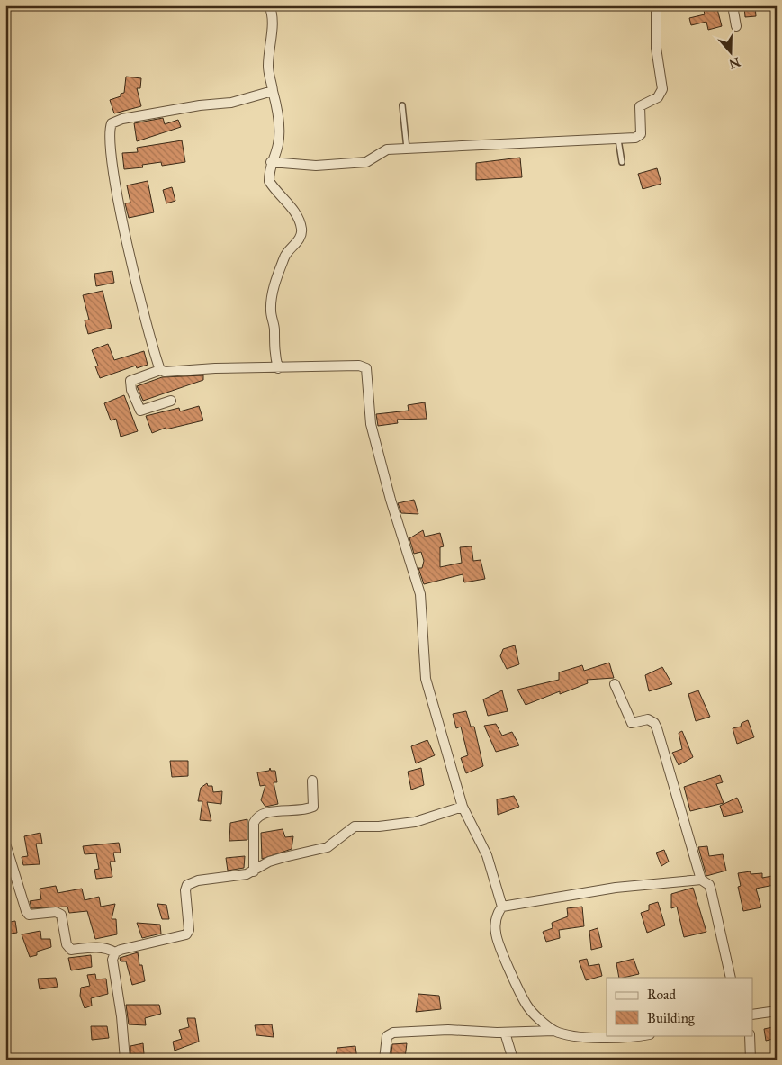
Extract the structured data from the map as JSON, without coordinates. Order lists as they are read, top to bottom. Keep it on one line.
{"legend":["Road","Building"],"north":"bottom"}
